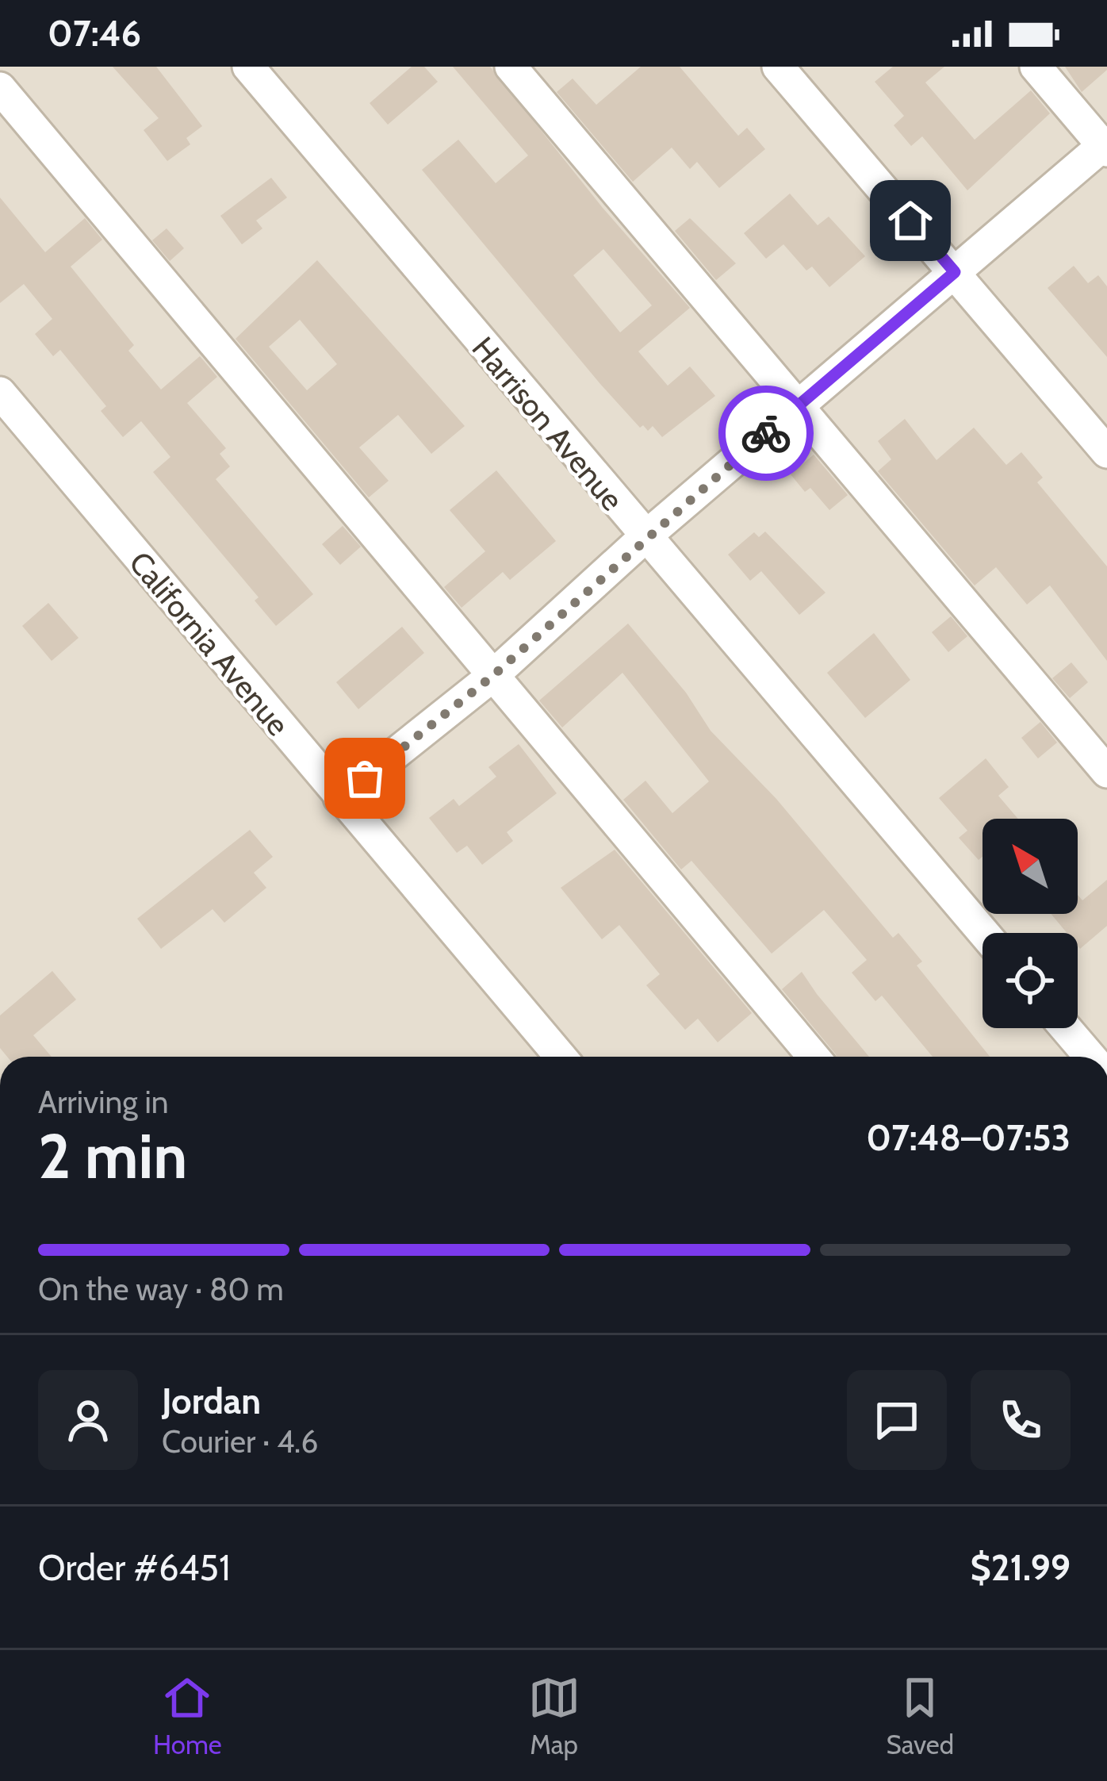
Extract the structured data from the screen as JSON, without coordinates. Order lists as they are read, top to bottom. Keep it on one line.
{"streets":{"street":["Harrison Avenue","California Avenue"]},"north":"top left","page":{"status":"07:46","heading":["2 min","Arriving in","07:48–07:53"],"panel":["Jordan","Courier · 4.6","Order #6451","$21.99"],"bar":"On the way · 80 m","tabs":["Home","Map","Saved"]}}
